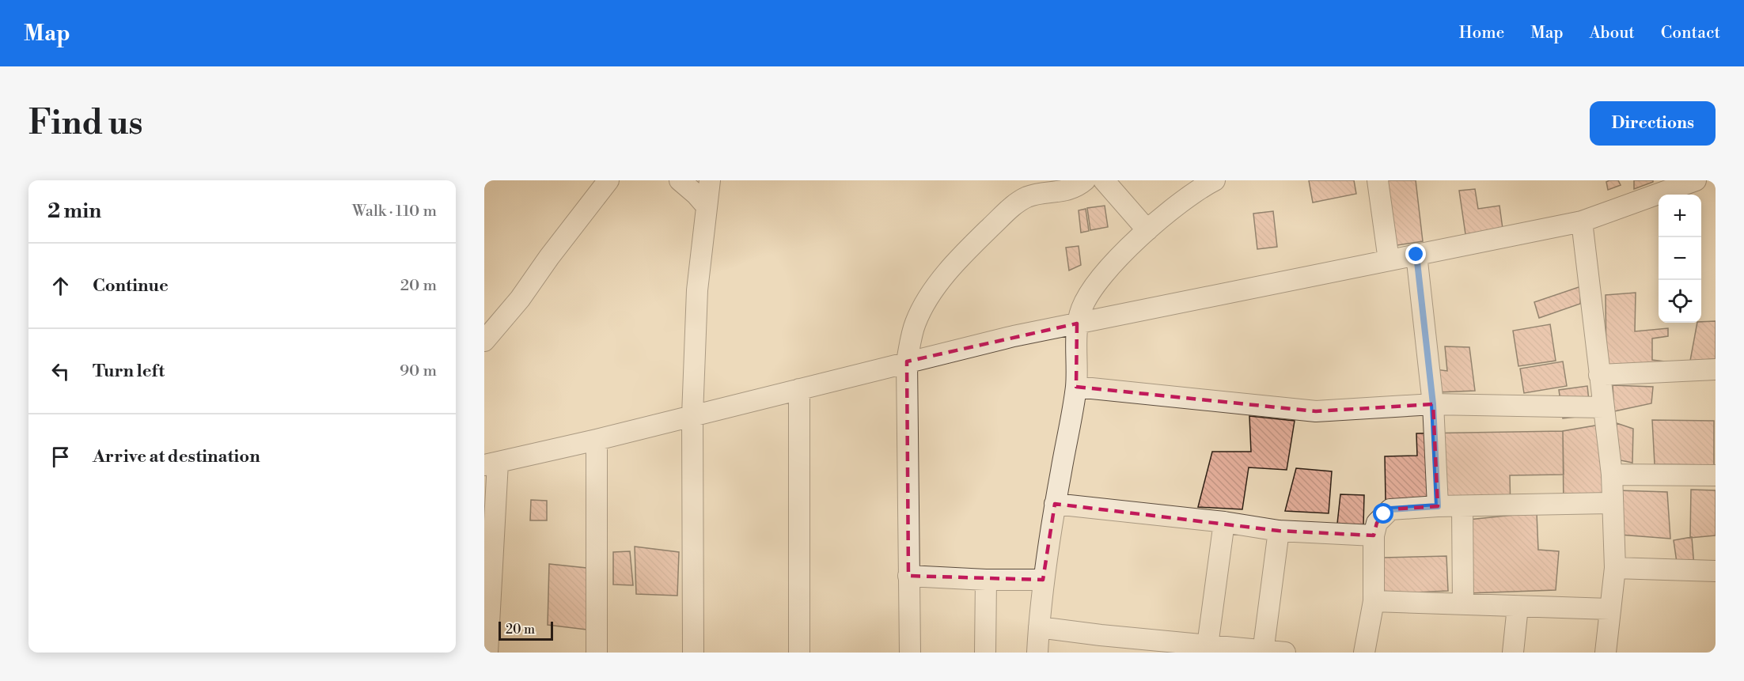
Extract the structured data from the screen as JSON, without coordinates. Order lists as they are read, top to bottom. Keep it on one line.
{"scale_bar":"20 m","page":{"header":"Map","nav":["Home","Map","About","Contact"],"buttons":"Directions","title":"Find us","heading":["2 min","Walk · 110 m"],"map_buttons":["+","−"],"list":[["Continue","20 m"],["Turn left","90 m"],"Arrive at destination"],"scale":"20 m"}}
